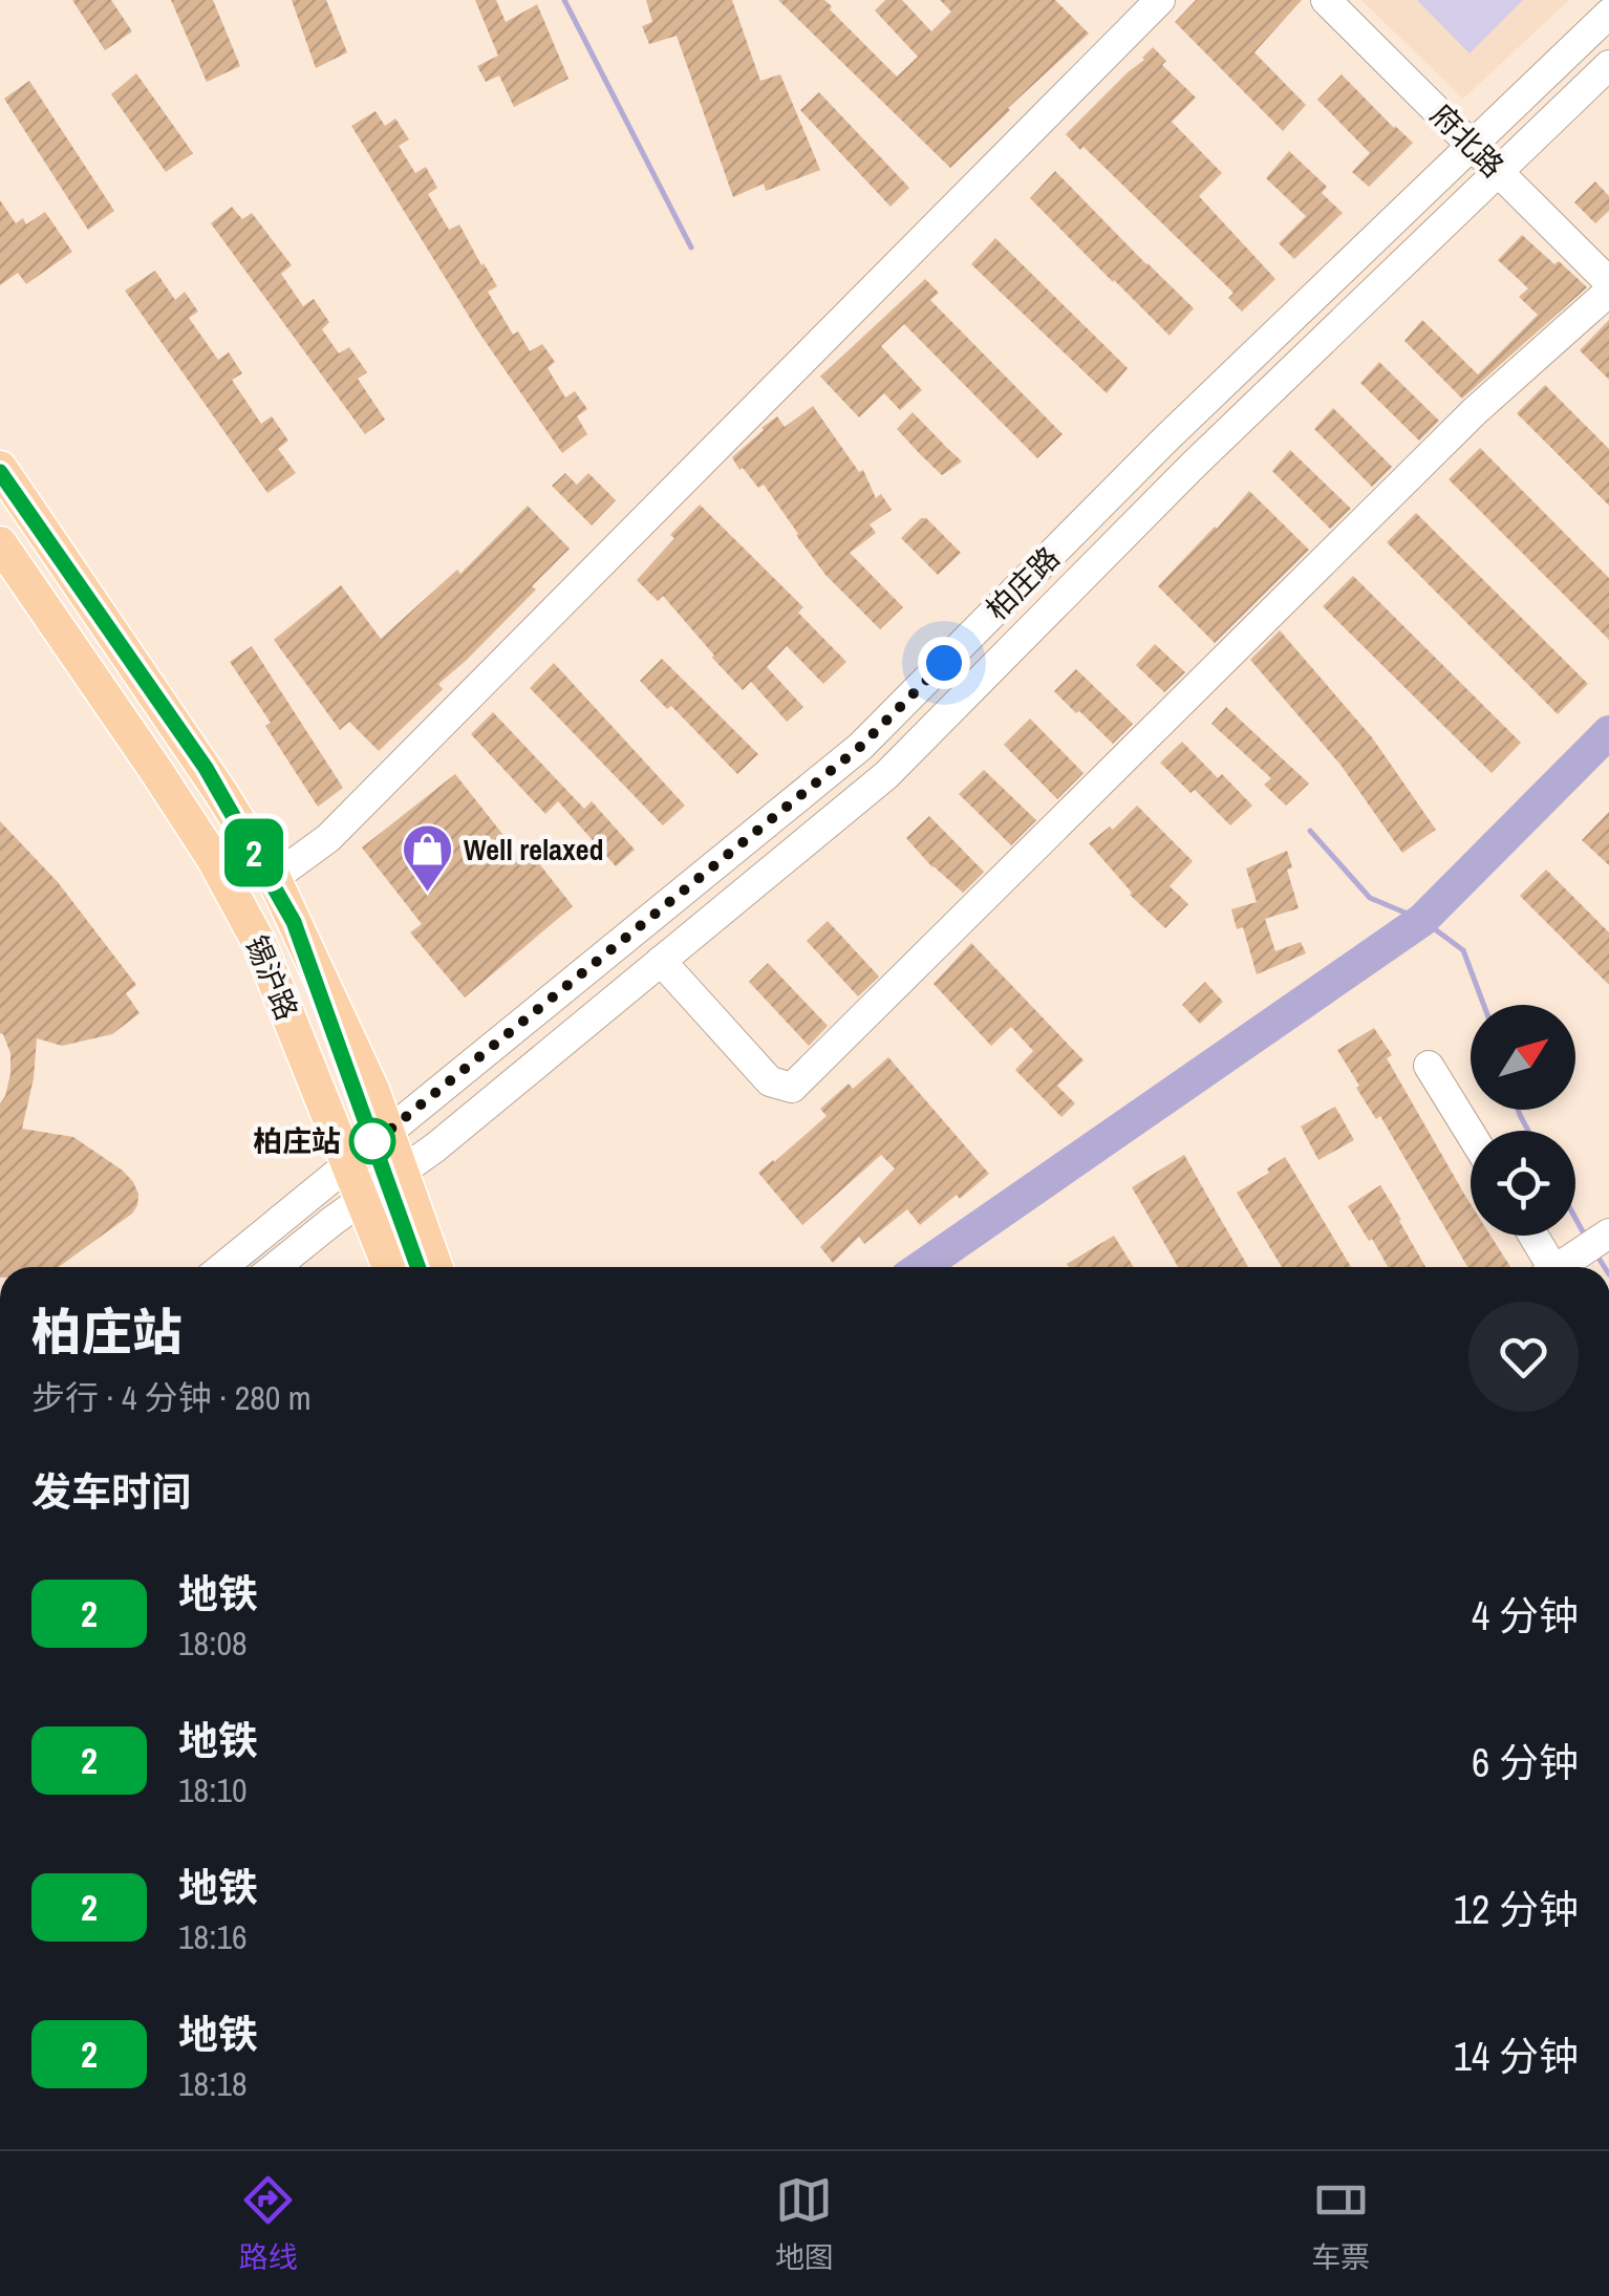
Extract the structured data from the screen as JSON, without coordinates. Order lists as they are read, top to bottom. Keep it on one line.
{"streets":{"main road":["锡沪路"],"street":["府北路","柏庄路"]},"crossings":[["府北路","柏庄路"],["柏庄路","锡沪路"]],"places":{"shop":["Well relaxed"],"other":["柏庄站"]},"lines":["metro line 2"],"north":"top right","page":{"on_map":"2","heading":[["柏庄站","步行 · 4 分钟 · 280 m"],"发车时间"],"list":[{"mark":"2","name":"地铁","note":"18:08","value":"4 分钟"},{"mark":"2","name":"地铁","note":"18:10","value":"6 分钟"},{"mark":"2","name":"地铁","note":"18:16","value":"12 分钟"},{"mark":"2","name":"地铁","note":"18:18","value":"14 分钟"}],"tabs":["路线","地图","车票"]}}
